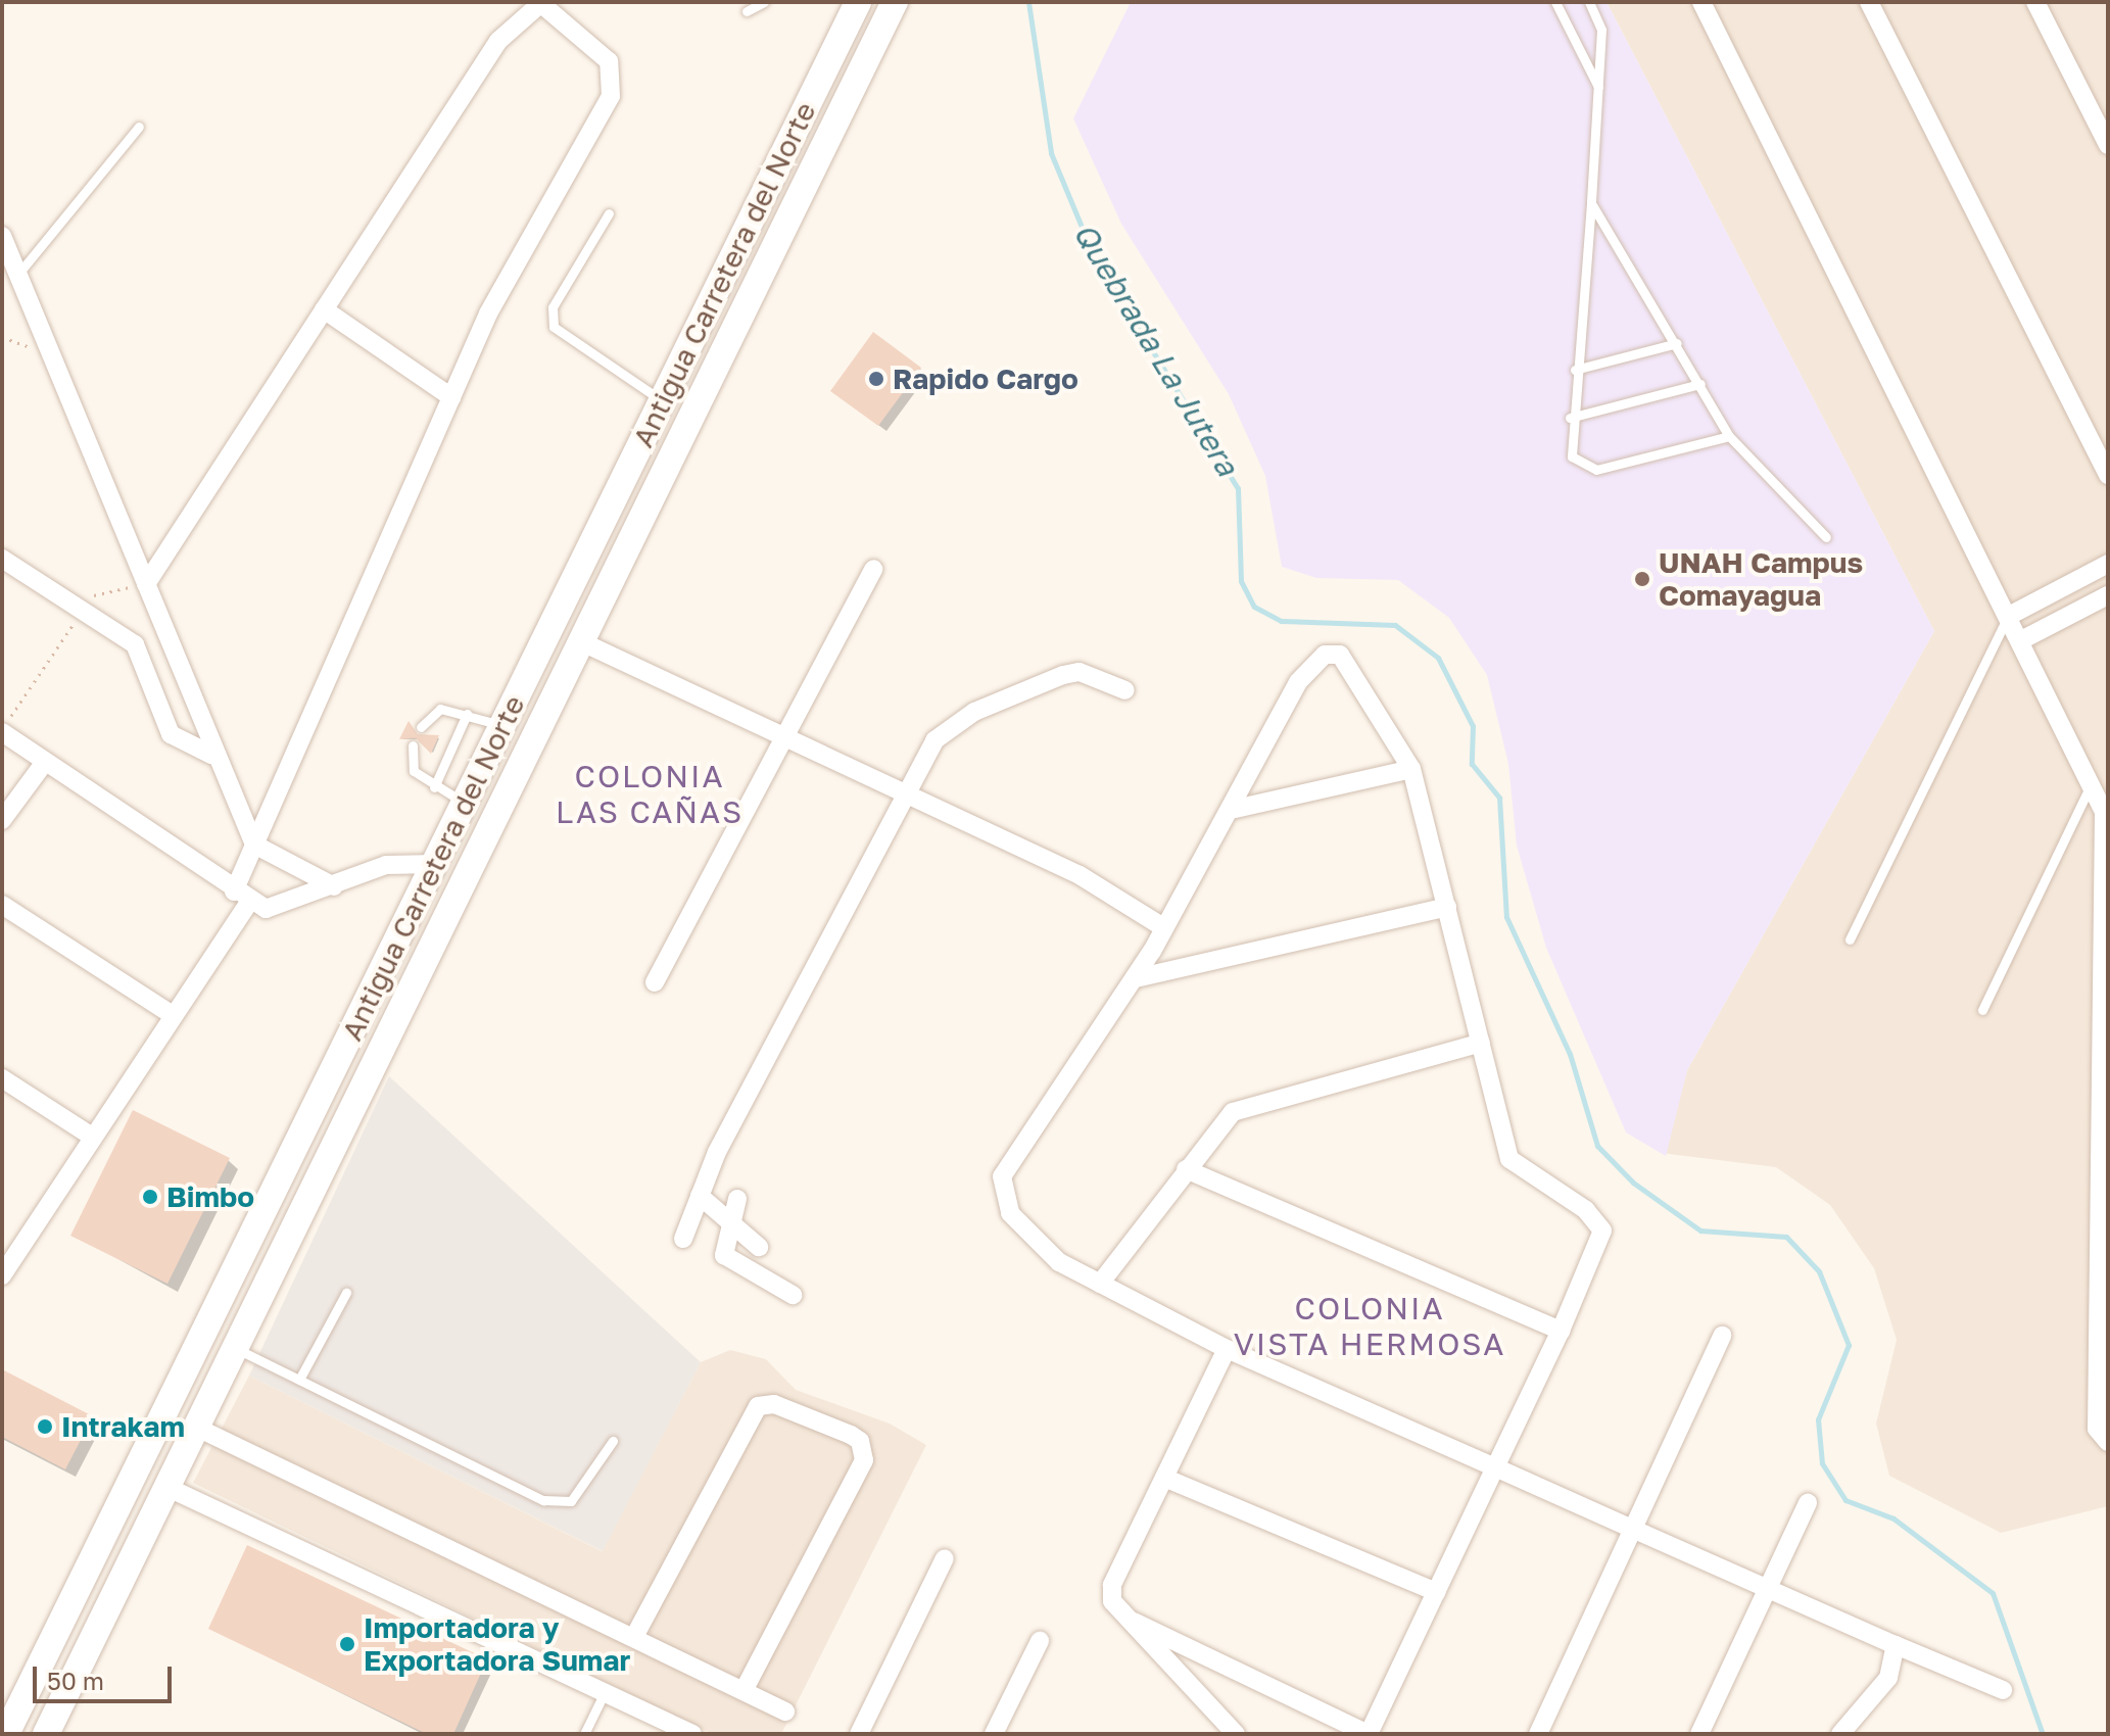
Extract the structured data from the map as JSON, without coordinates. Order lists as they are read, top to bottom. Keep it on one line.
{"streets":{"main road":["Antigua Carretera del Norte"]},"districts":["COLONIA LAS CAÑAS","COLONIA VISTA HERMOSA"],"water":["Quebrada La Jutera"],"places":["Rapido Cargo","UNAH Campus Comayagua","Bimbo","Intrakam","Importadora y Exportadora Sumar"],"scale_bar":"50 m"}
